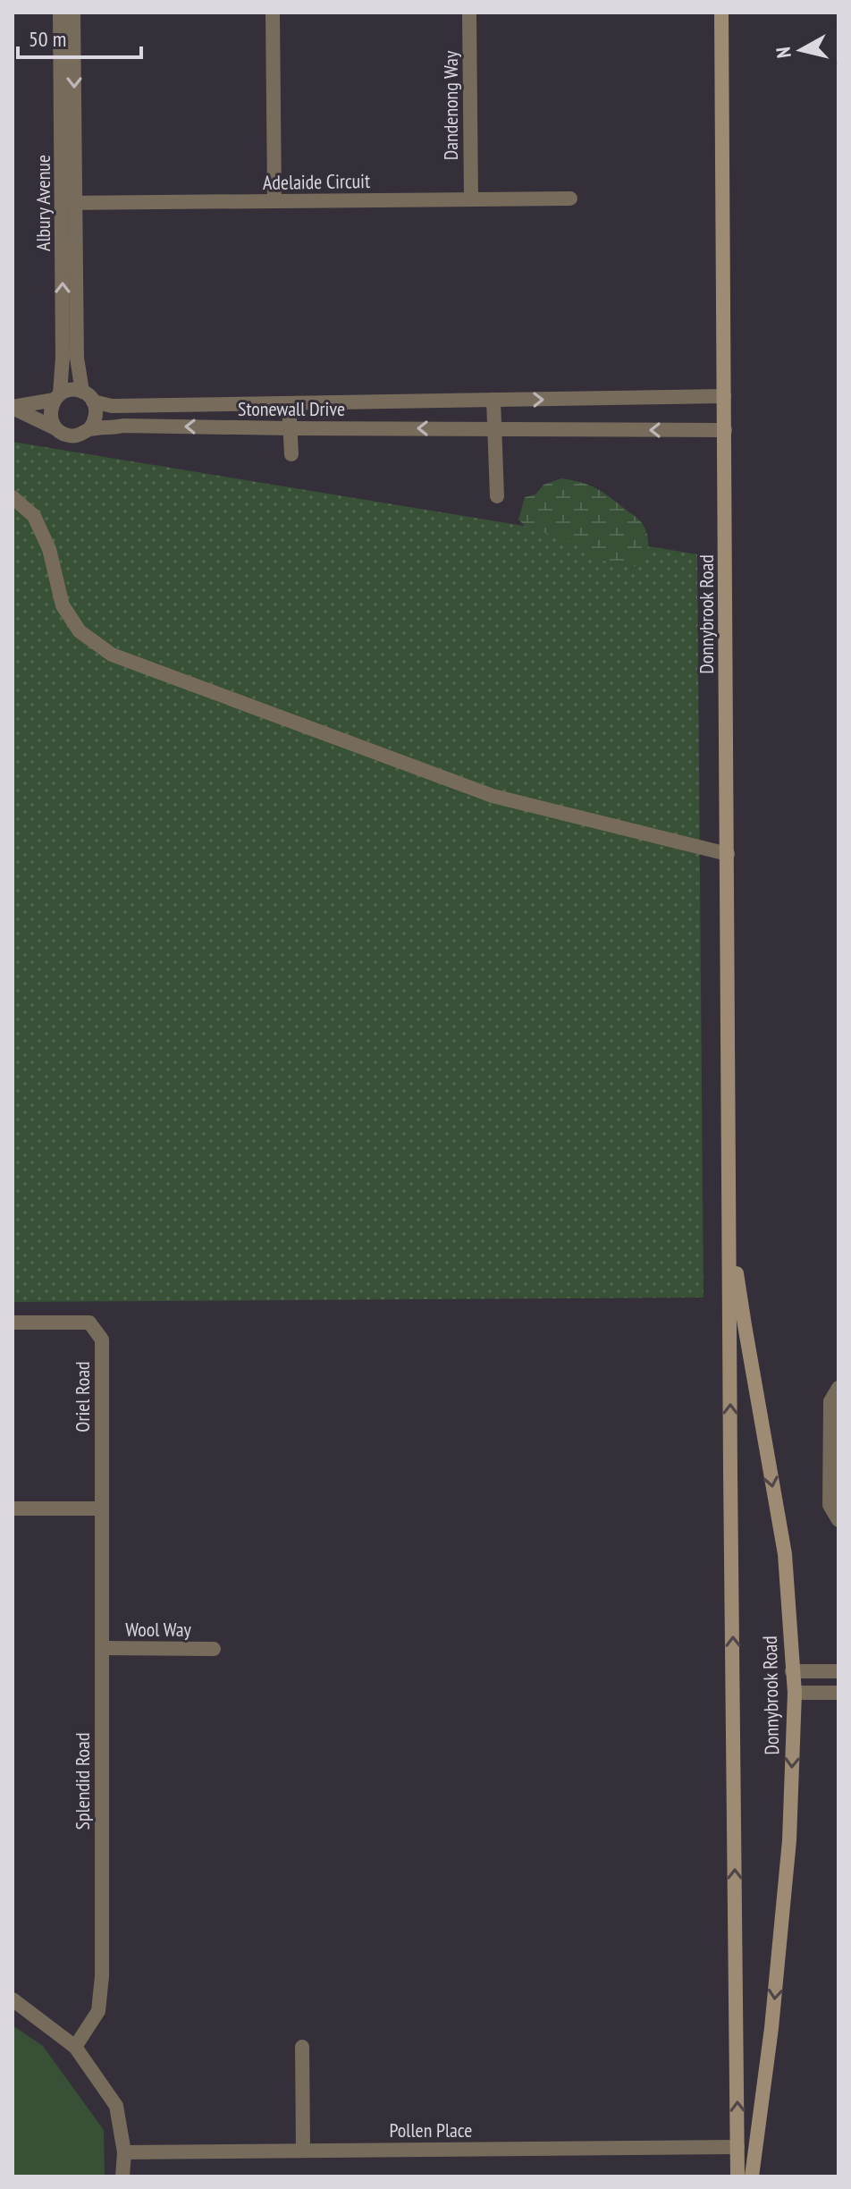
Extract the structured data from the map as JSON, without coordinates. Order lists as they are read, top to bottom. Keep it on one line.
{"streets":{"main road":["Donnybrook Road"],"street":["Dandenong Way","Adelaide Circuit","Albury Avenue","Stonewall Drive","Oriel Road","Wool Way","Splendid Road","Pollen Place"]},"crossings":[["Dandenong Way","Adelaide Circuit"],["Adelaide Circuit","Albury Avenue"],["Albury Avenue","Stonewall Drive"],["Stonewall Drive","Donnybrook Road"],["Donnybrook Road","Pollen Place"],["Oriel Road","Splendid Road"],["Wool Way","Splendid Road"]],"scale_bar":"50 m","north":"left"}
